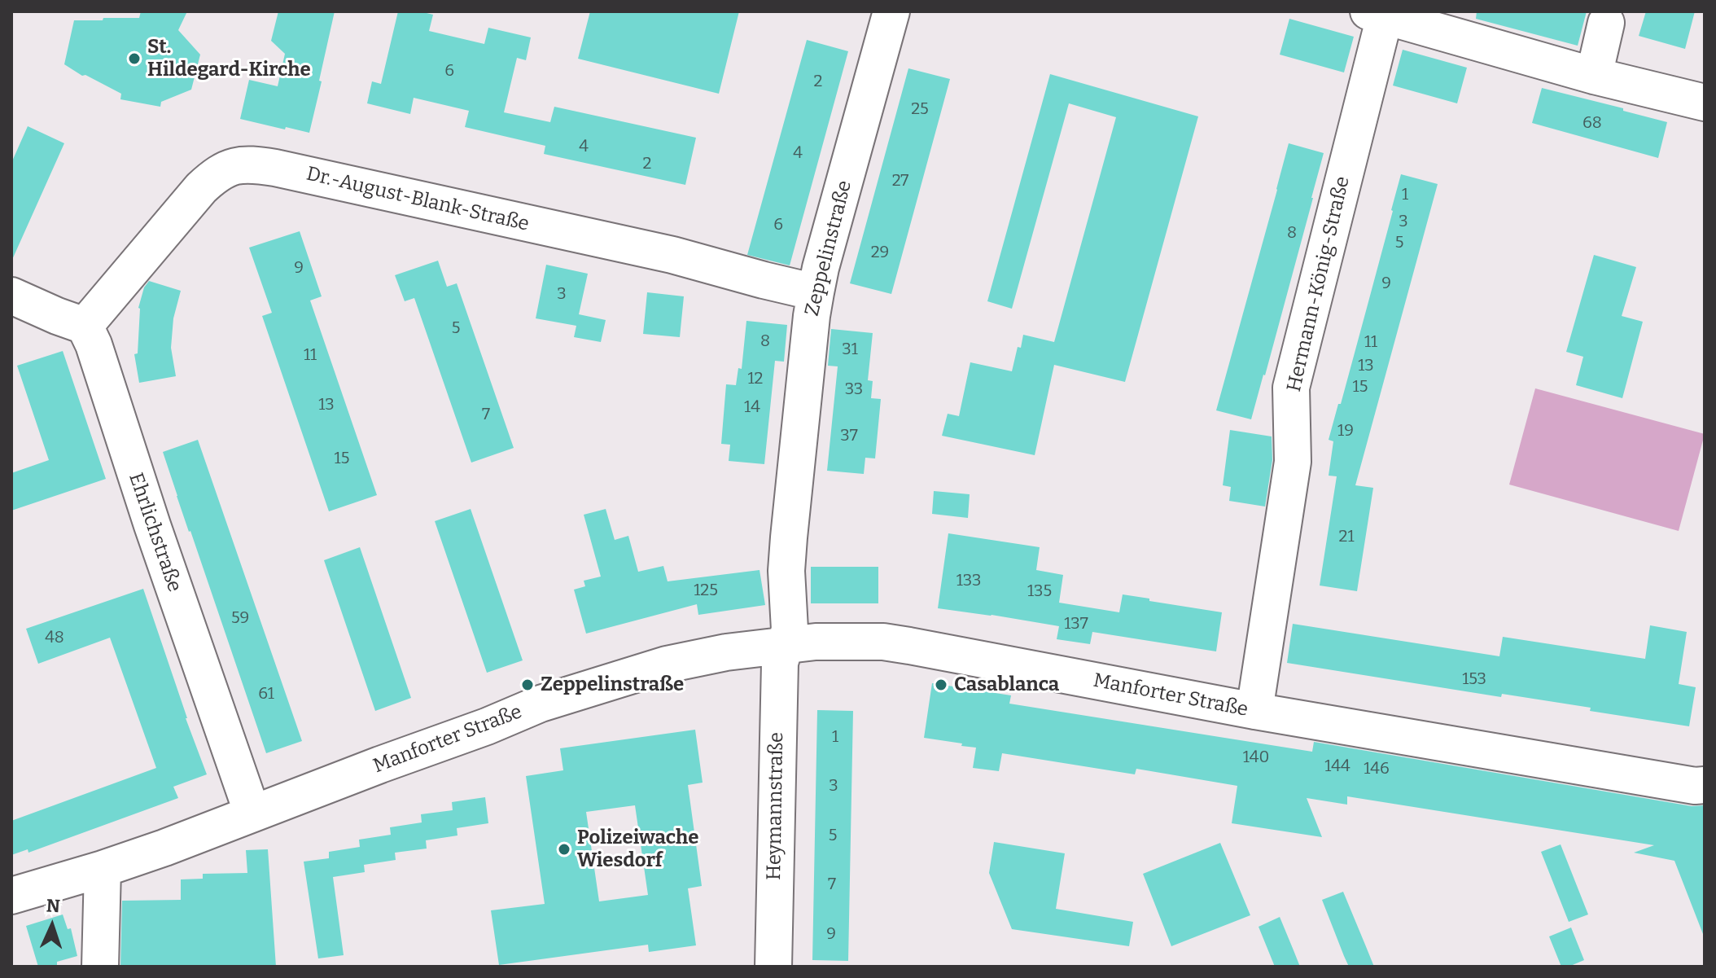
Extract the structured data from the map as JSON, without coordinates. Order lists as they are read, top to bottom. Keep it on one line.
{"streets":{"street":["Dr.-August-Blank-Straße","Zeppelinstraße","Hermann-König-Straße","Ehrlichstraße","Manforter Straße","Heymannstraße"]},"crossings":[["Dr.-August-Blank-Straße","Zeppelinstraße"],["Dr.-August-Blank-Straße","Ehrlichstraße"],["Zeppelinstraße","Manforter Straße"],["Zeppelinstraße","Heymannstraße"],["Hermann-König-Straße","Manforter Straße"],["Ehrlichstraße","Manforter Straße"],["Manforter Straße","Heymannstraße"]],"places":["St. Hildegard-Kirche","Zeppelinstraße","Casablanca","Polizeiwache Wiesdorf"],"house_numbers":["6","2","25","68","4","4","2","27","1","3","6","8","5","29","9","9","3","5","8","11","31","11","13","12","15","33","13","14","7","19","37","15","21","133","125","135","59","137","48","153","61","1","140","144","146","3","5","7","9"],"north":"top"}
